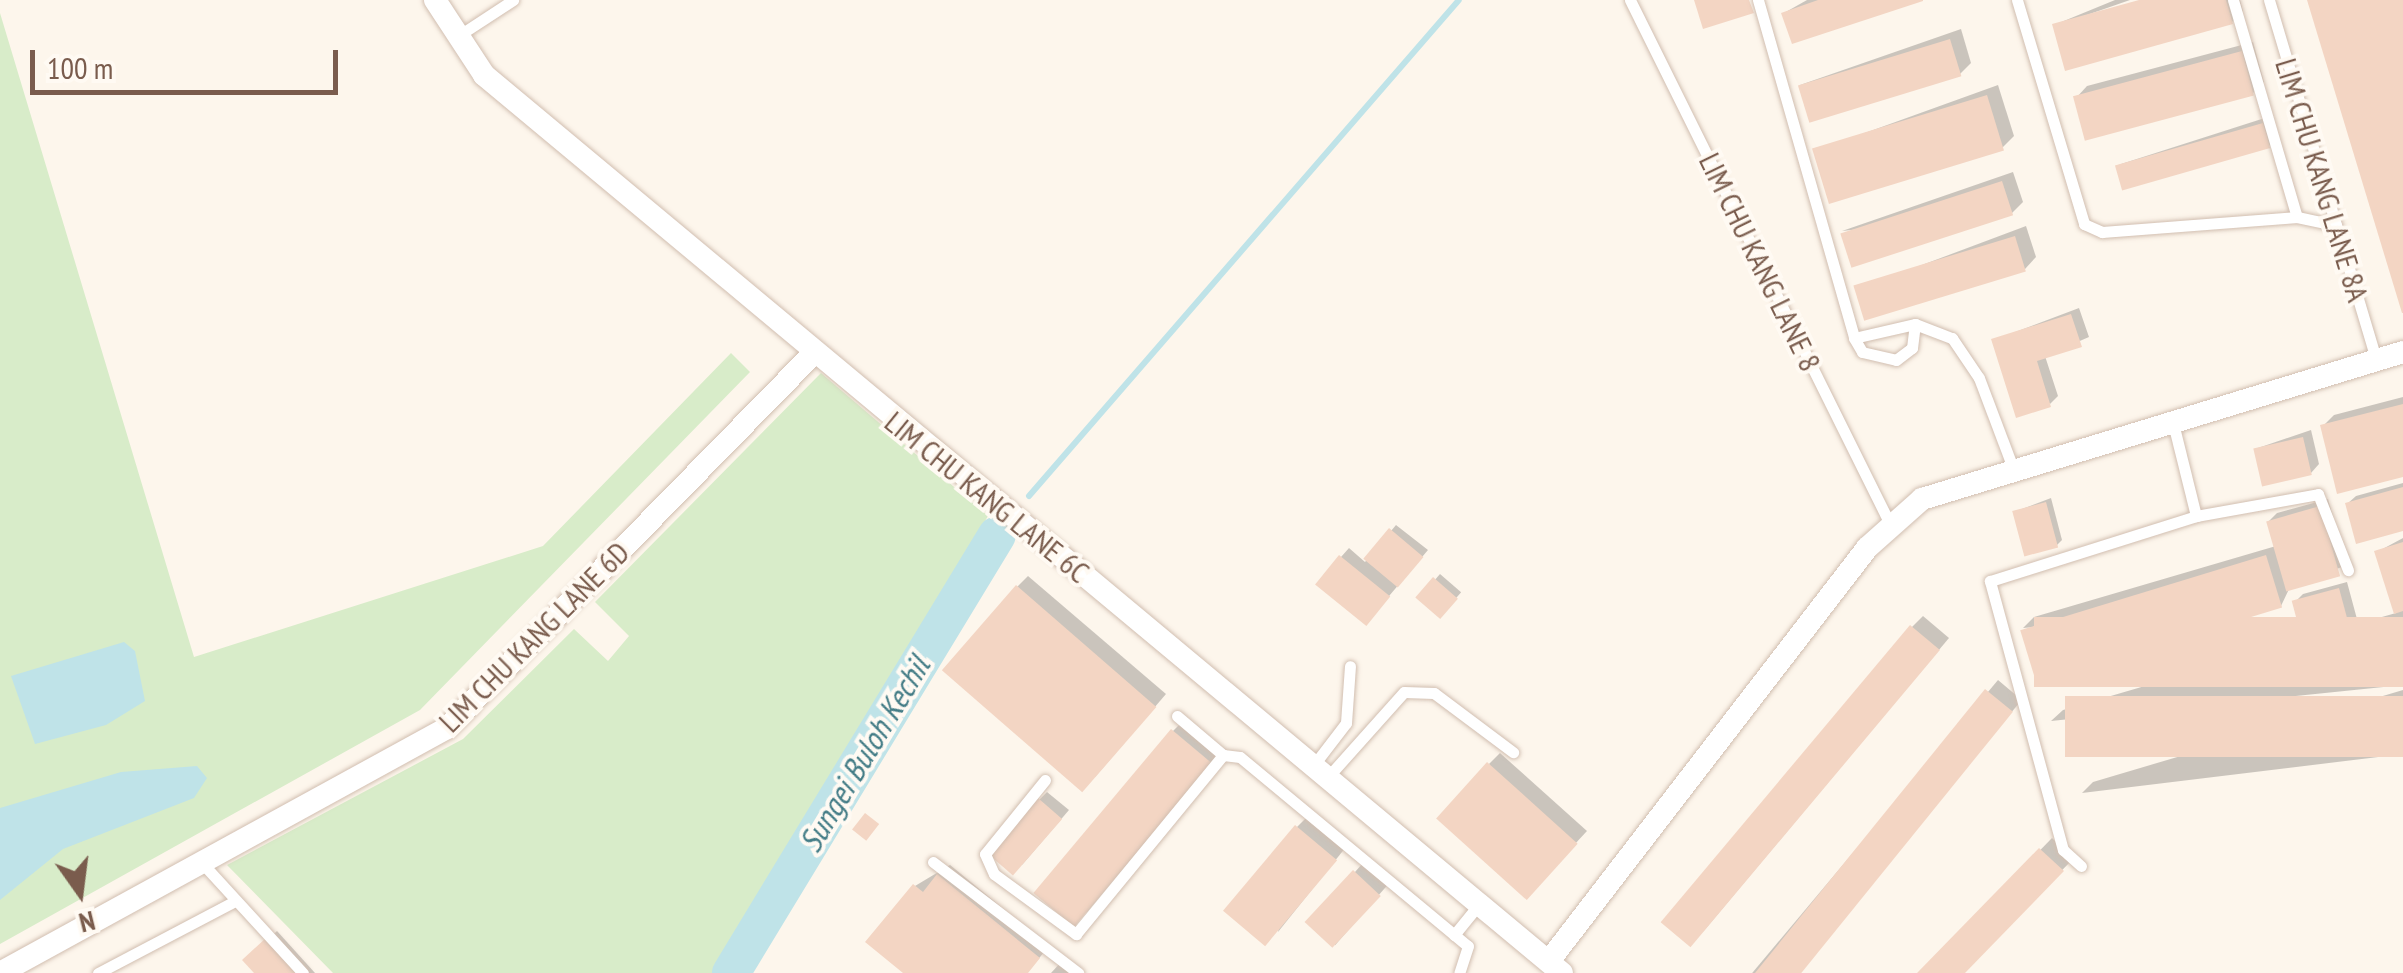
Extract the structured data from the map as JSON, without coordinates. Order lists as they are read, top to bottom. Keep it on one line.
{"streets":{"street":["LIM CHU KANG LANE 6C","LIM CHU KANG LANE 6D"],"lane":["LIM CHU KANG LANE 8A","LIM CHU KANG LANE 8"]},"crossings":[["LIM CHU KANG LANE 6C","LIM CHU KANG LANE 6D"]],"water":["Sungei Buloh Kechil"],"scale_bar":"100 m","north":"bottom"}
